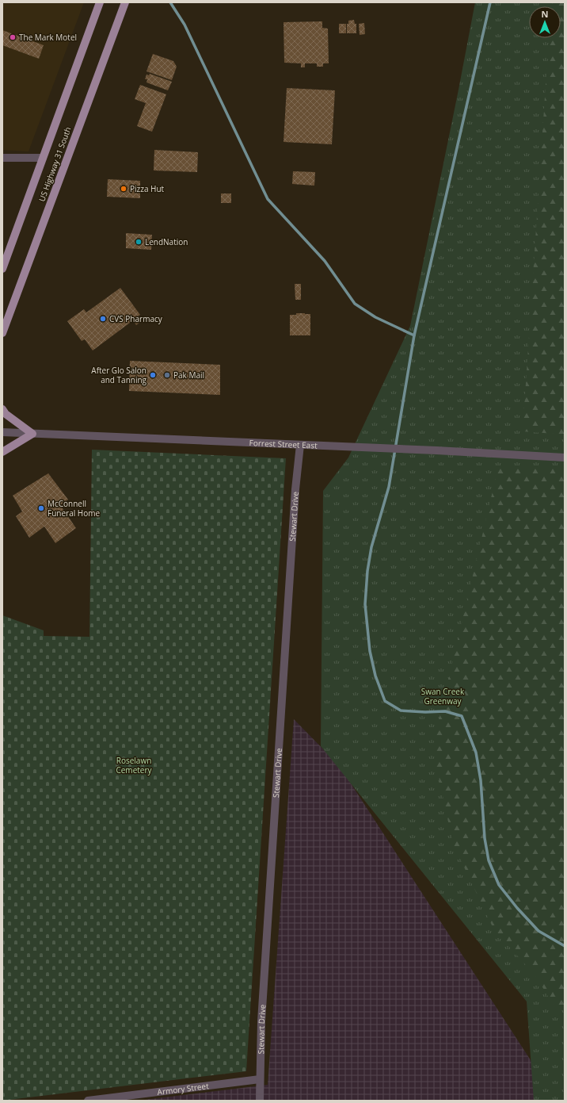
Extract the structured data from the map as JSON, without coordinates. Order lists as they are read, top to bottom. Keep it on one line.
{"streets":{"main road":["US Highway 31 South"],"street":["Forrest Street East","Stewart Drive","Armory Street"]},"crossings":[["Forrest Street East","Stewart Drive"],["Stewart Drive","Armory Street"]],"parks":["Swan Creek Greenway","Roselawn Cemetery"],"places":["The Mark Motel","Pizza Hut","LendNation","CVS Pharmacy","After Glo Salon and Tanning","Pak Mail","McConnell Funeral Home"],"north":"top"}
